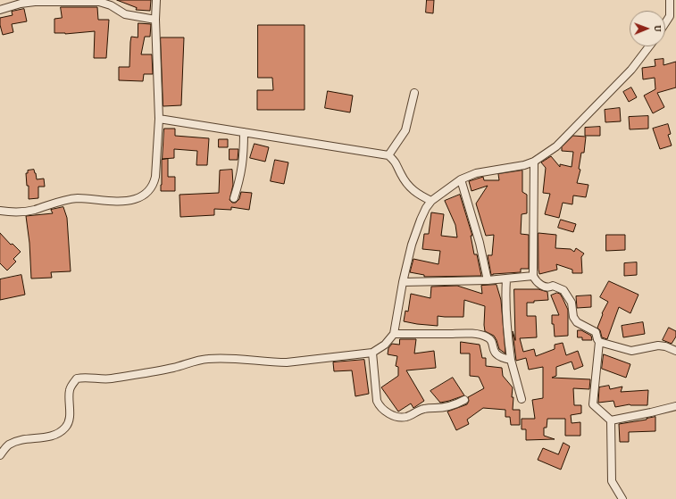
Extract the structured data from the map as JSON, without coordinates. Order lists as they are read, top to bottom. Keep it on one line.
{"north":"right"}
